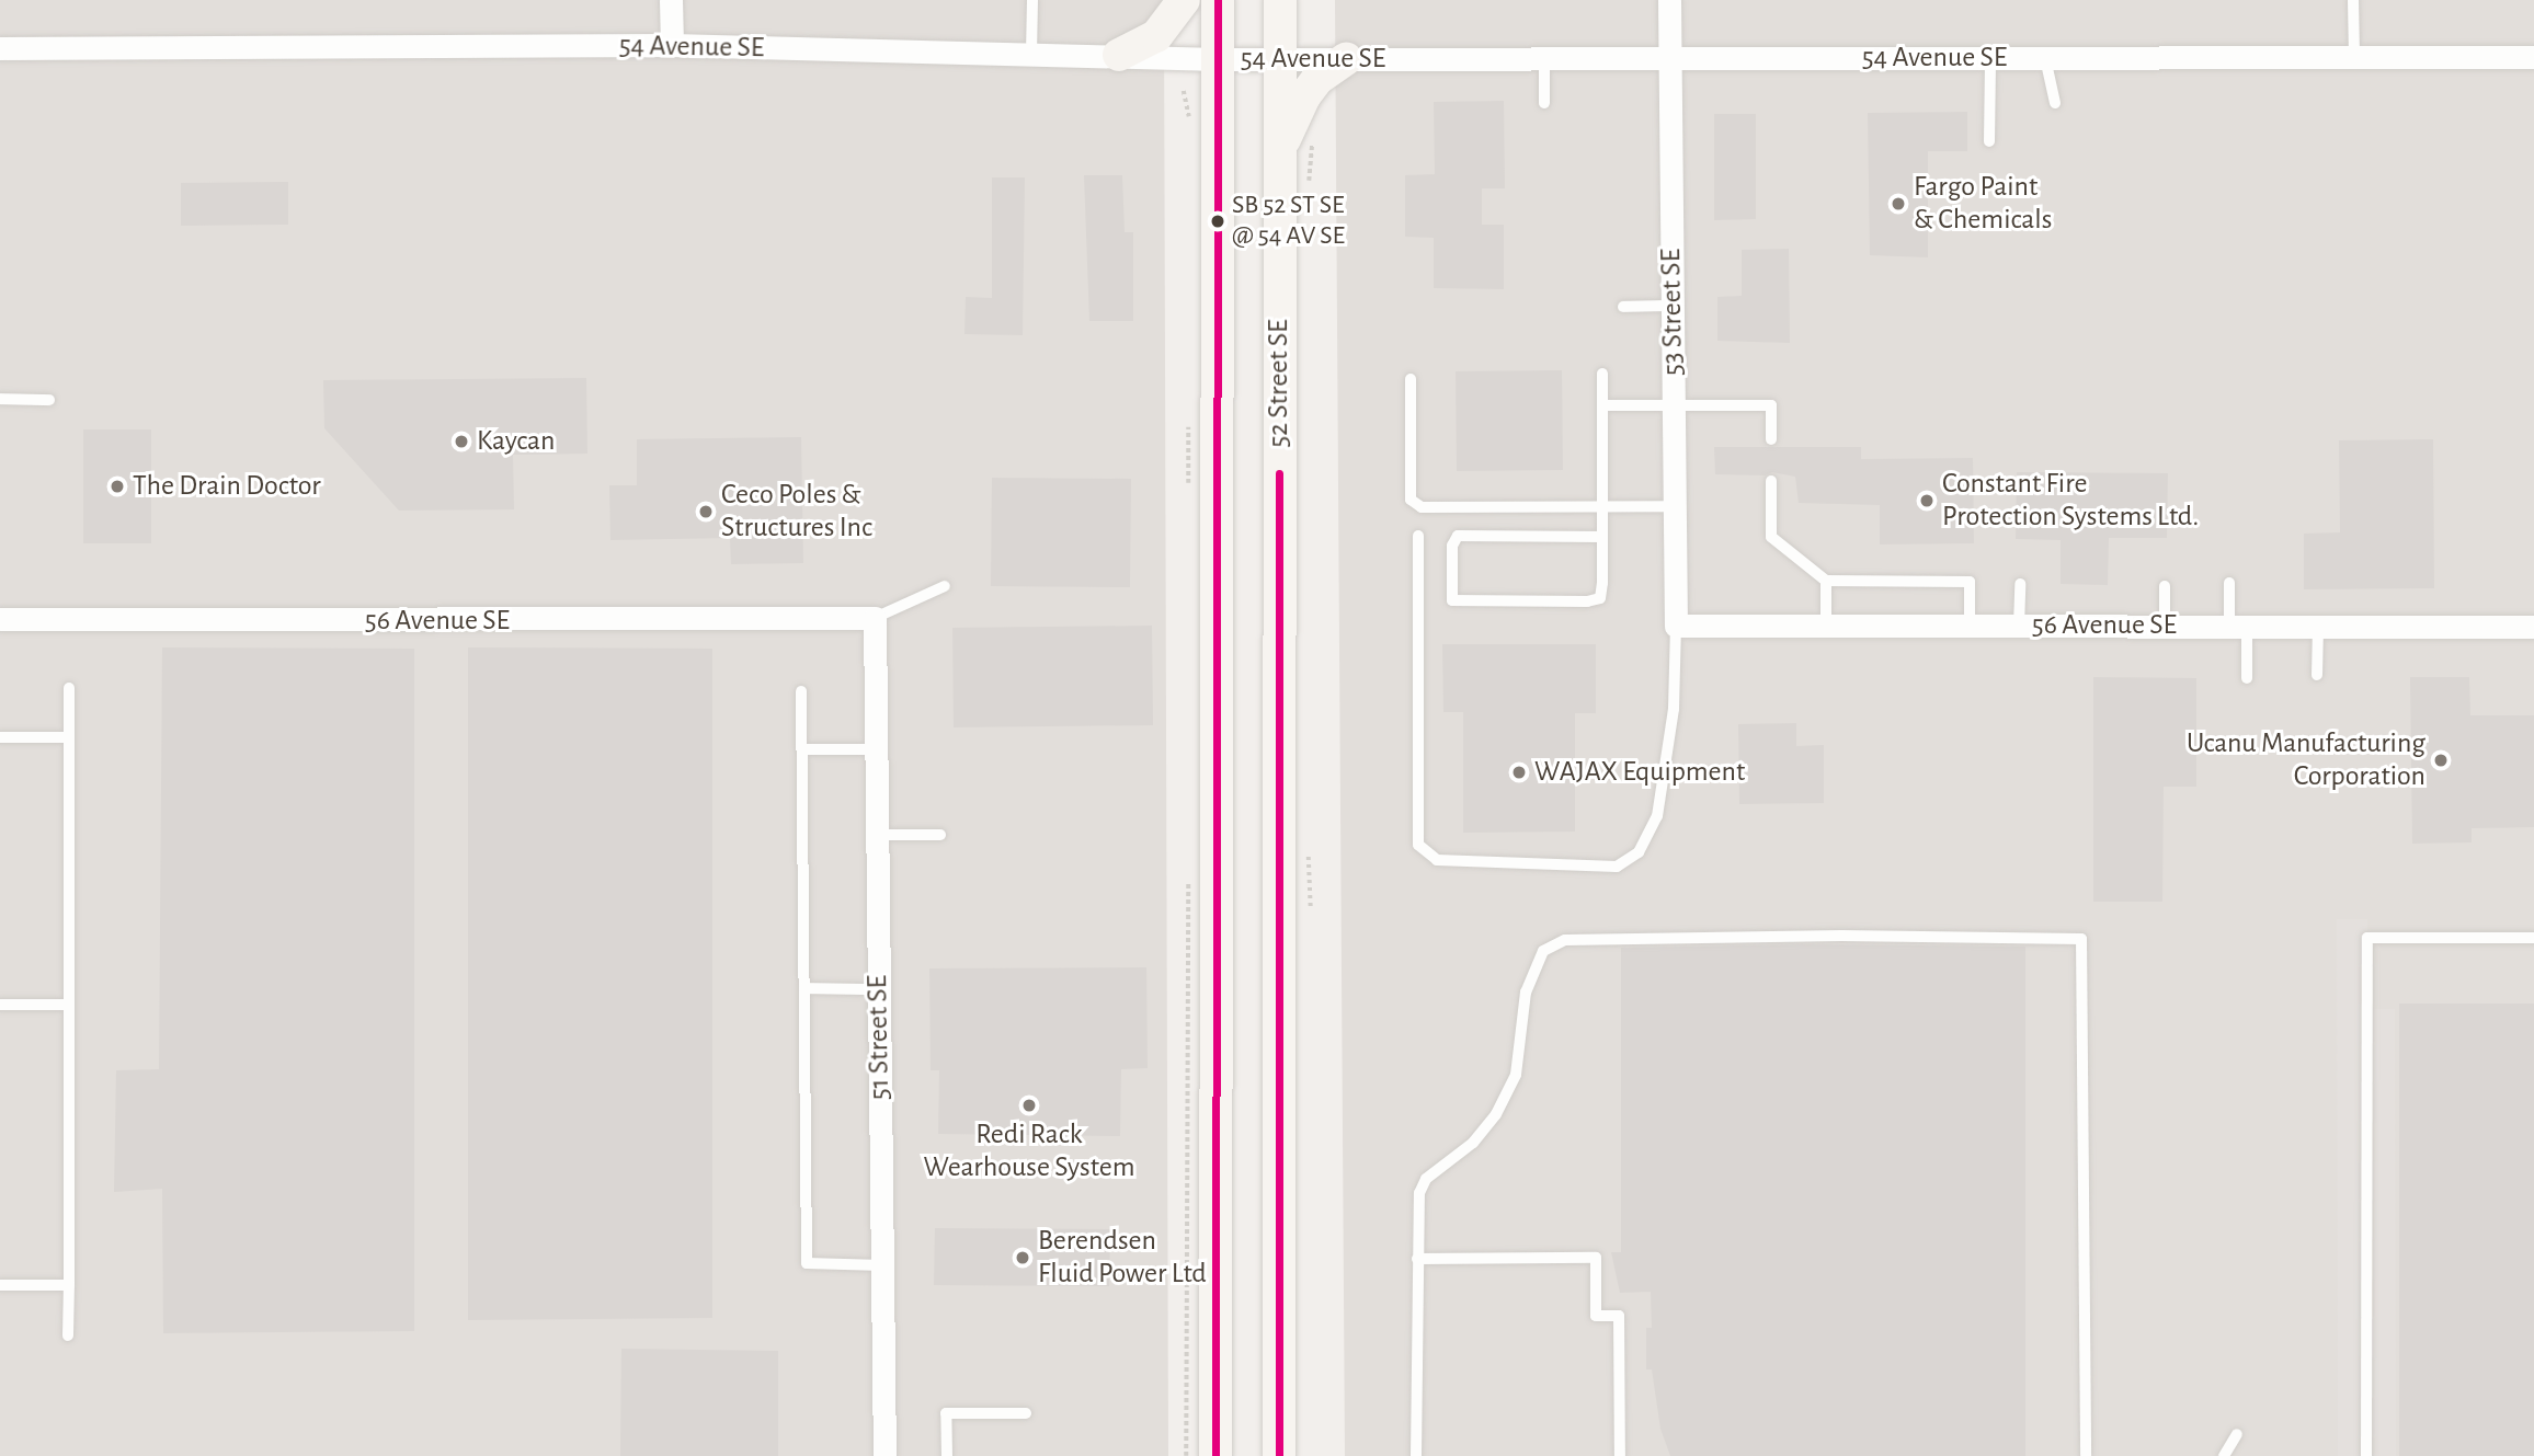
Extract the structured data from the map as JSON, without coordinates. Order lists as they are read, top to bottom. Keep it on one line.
{"streets":{"main road":["52 Street SE"],"street":["54 Avenue SE","53 Street SE","56 Avenue SE","51 Street SE"]},"crossings":[["54 Avenue SE","53 Street SE"],["54 Avenue SE","52 Street SE"],["53 Street SE","56 Avenue SE"],["56 Avenue SE","51 Street SE"]],"places":["Fargo Paint & Chemicals","SB 52 ST SE @ 54 AV SE","Kaycan","The Drain Doctor","Constant Fire Protection Systems Ltd.","Ceco Poles & Structures Inc","Ucanu Manufacturing Corporation","WAJAX Equipment","Redi Rack Wearhouse System","Berendsen Fluid Power Ltd"]}
